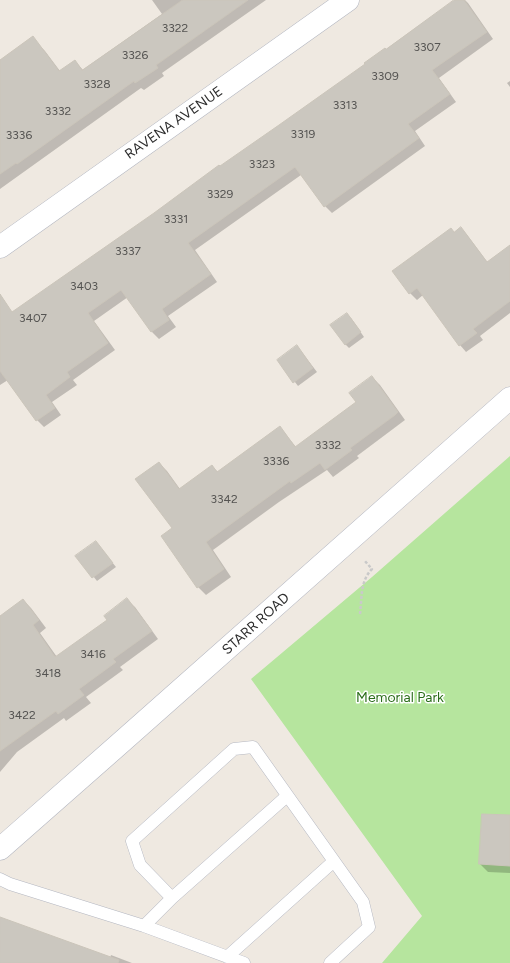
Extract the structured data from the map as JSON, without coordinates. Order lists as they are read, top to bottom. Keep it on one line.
{"streets":{"street":["RAVENA AVENUE","STARR ROAD"]},"parks":["Memorial Park"],"house_numbers":["3322","3307","3326","3309","3328","3313","3332","3319","3336","3323","3329","3331","3337","3403","3407","3332","3336","3342","3416","3418","3422"]}
